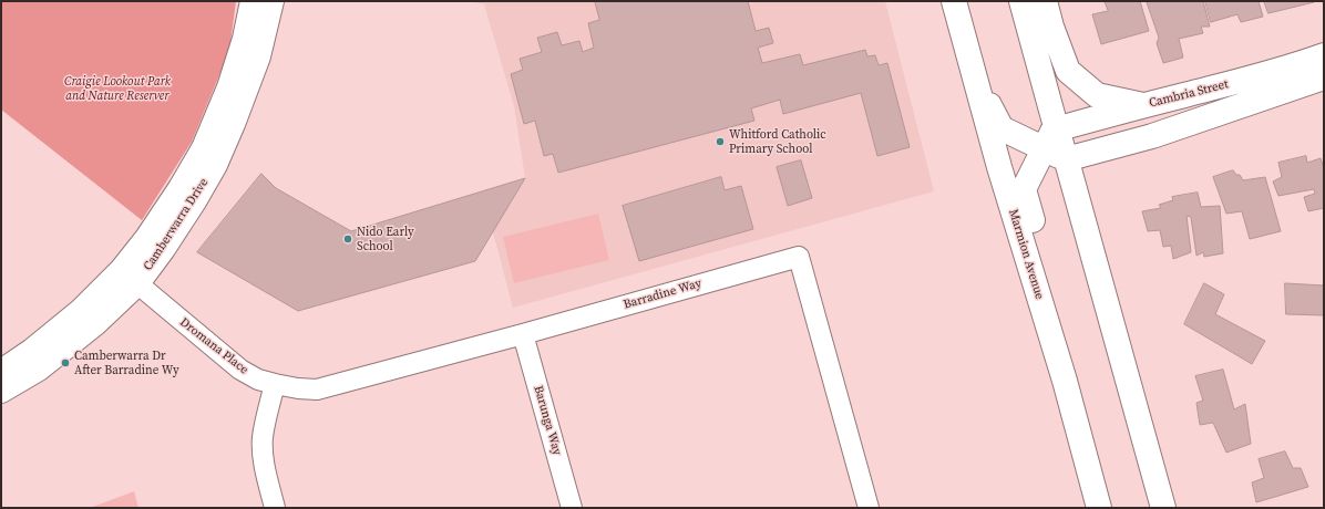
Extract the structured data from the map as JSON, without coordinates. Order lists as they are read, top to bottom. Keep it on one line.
{"streets":{"main road":["Cambria Street","Camberwarra Drive","Marmion Avenue"],"street":["Barradine Way","Dromana Place","Barunga Way"]},"crossings":[["Camberwarra Drive","Dromana Place"],["Barradine Way","Dromana Place"],["Barradine Way","Barunga Way"]],"parks":["Craigie Lookout Park and Nature Reserver"],"places":["Whitford Catholic Primary School","Nido Early School","Camberwarra Dr After Barradine Wy"]}
